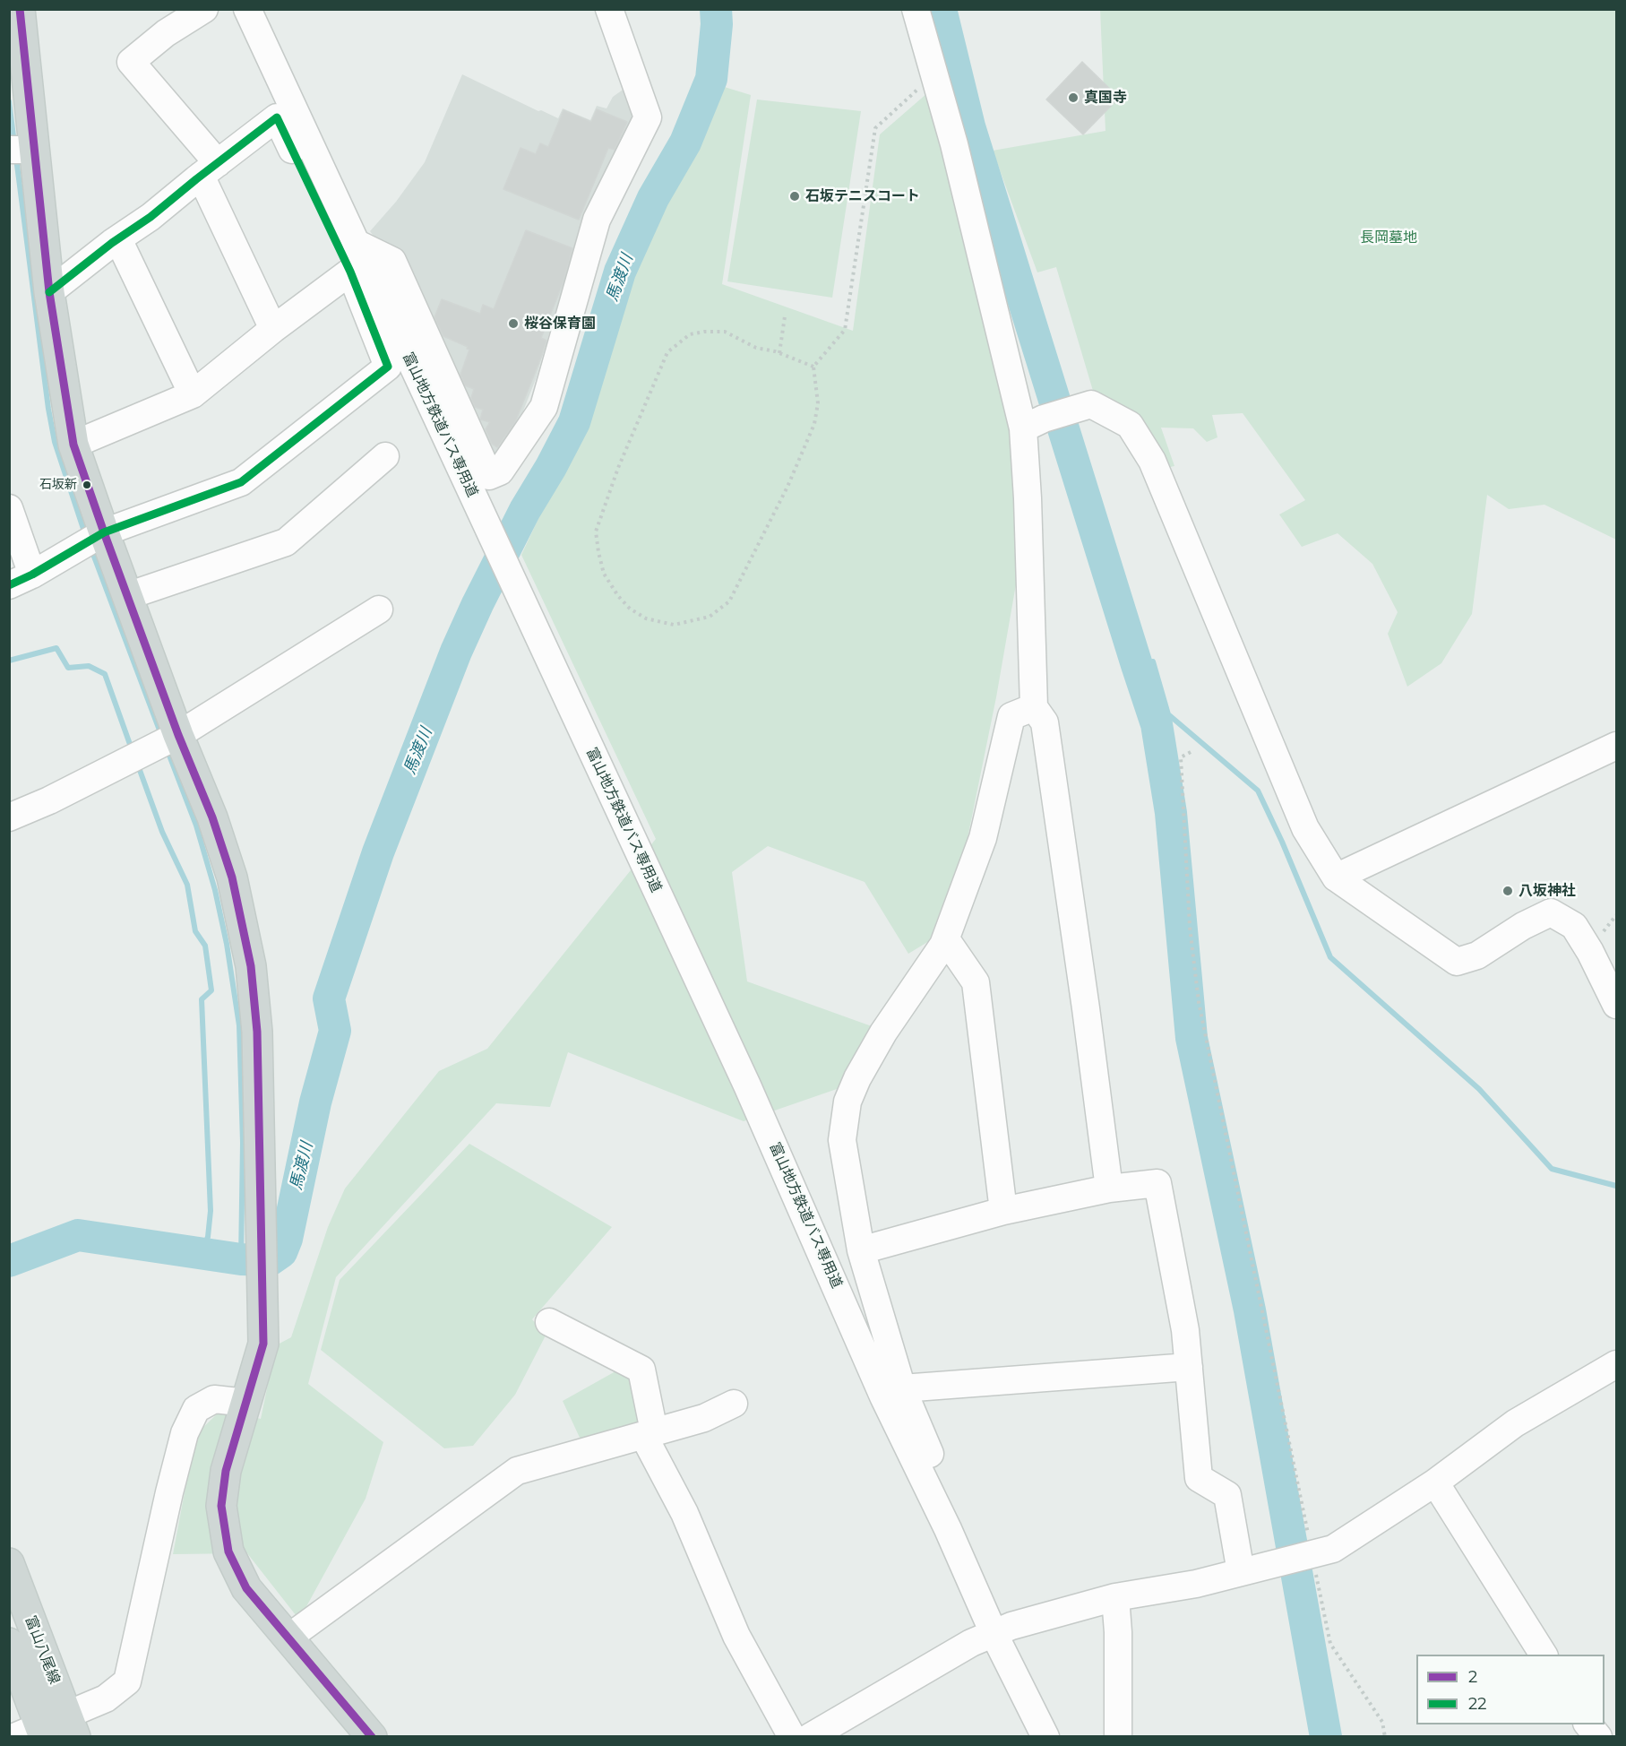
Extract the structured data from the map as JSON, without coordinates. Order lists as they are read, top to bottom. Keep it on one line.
{"streets":{"main road":["富山八尾線"],"street":["富山地方鉄道バス専用道"]},"water":["馬渡川"],"parks":["長岡墓地"],"places":["真国寺","石坂テニスコート","桜谷保育園","石坂新","八坂神社"],"lines":["transit line 2","transit line 22"],"legend":["2","22"]}
